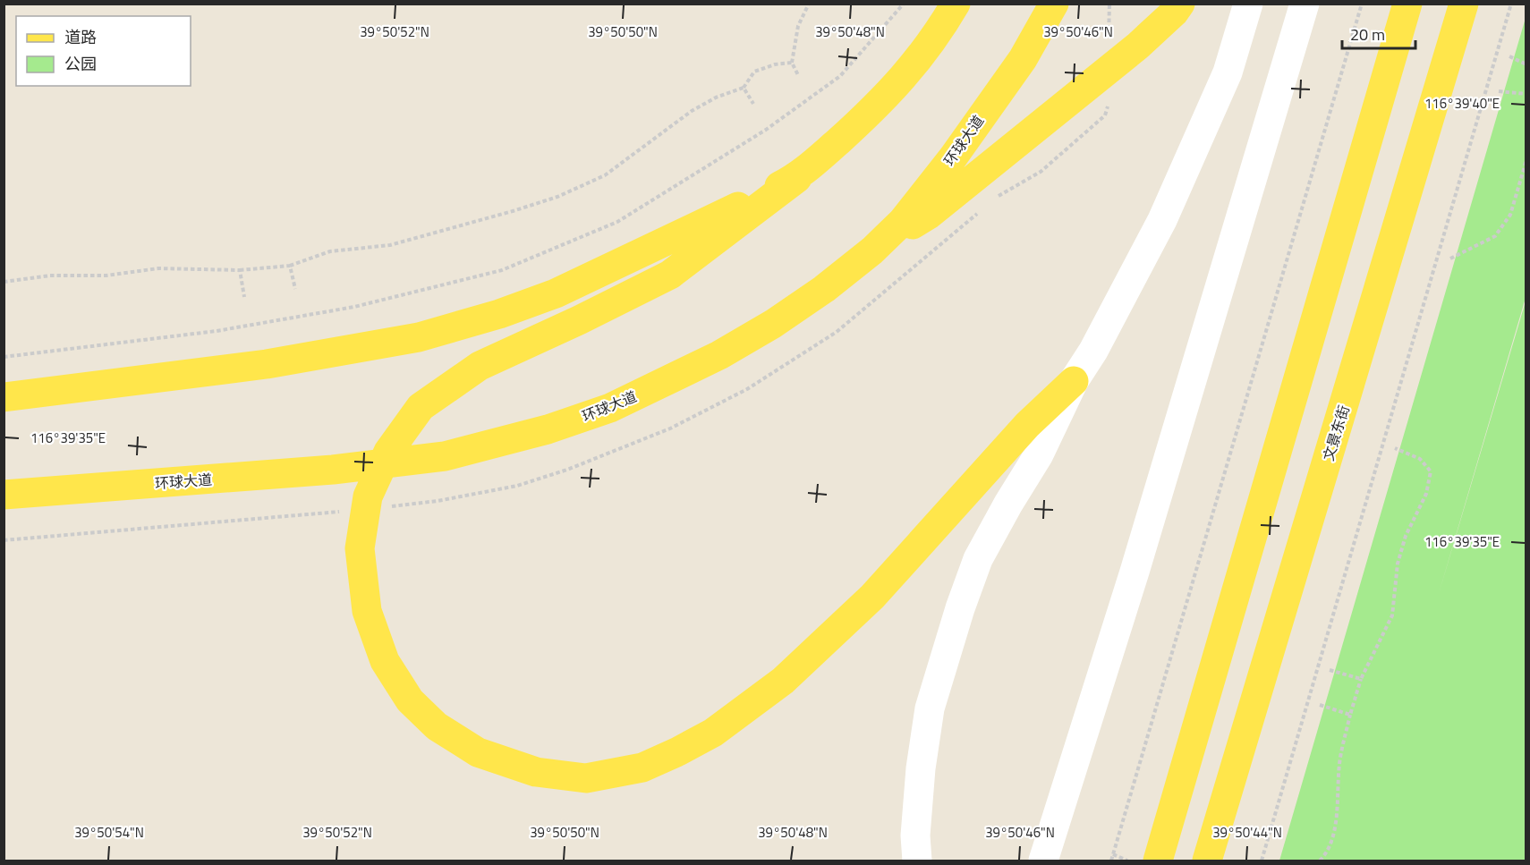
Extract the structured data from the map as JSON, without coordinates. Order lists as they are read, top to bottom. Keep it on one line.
{"streets":{"main road":["环球大道","文景东街"]},"legend":["道路","公园"],"scale_bar":"20 m","coordinates":["39°50'52\"N","39°50'50\"N","39°50'48\"N","39°50'46\"N","116°39'40\"E","116°39'35\"E","39°50'54\"N","39°50'44\"N"]}
